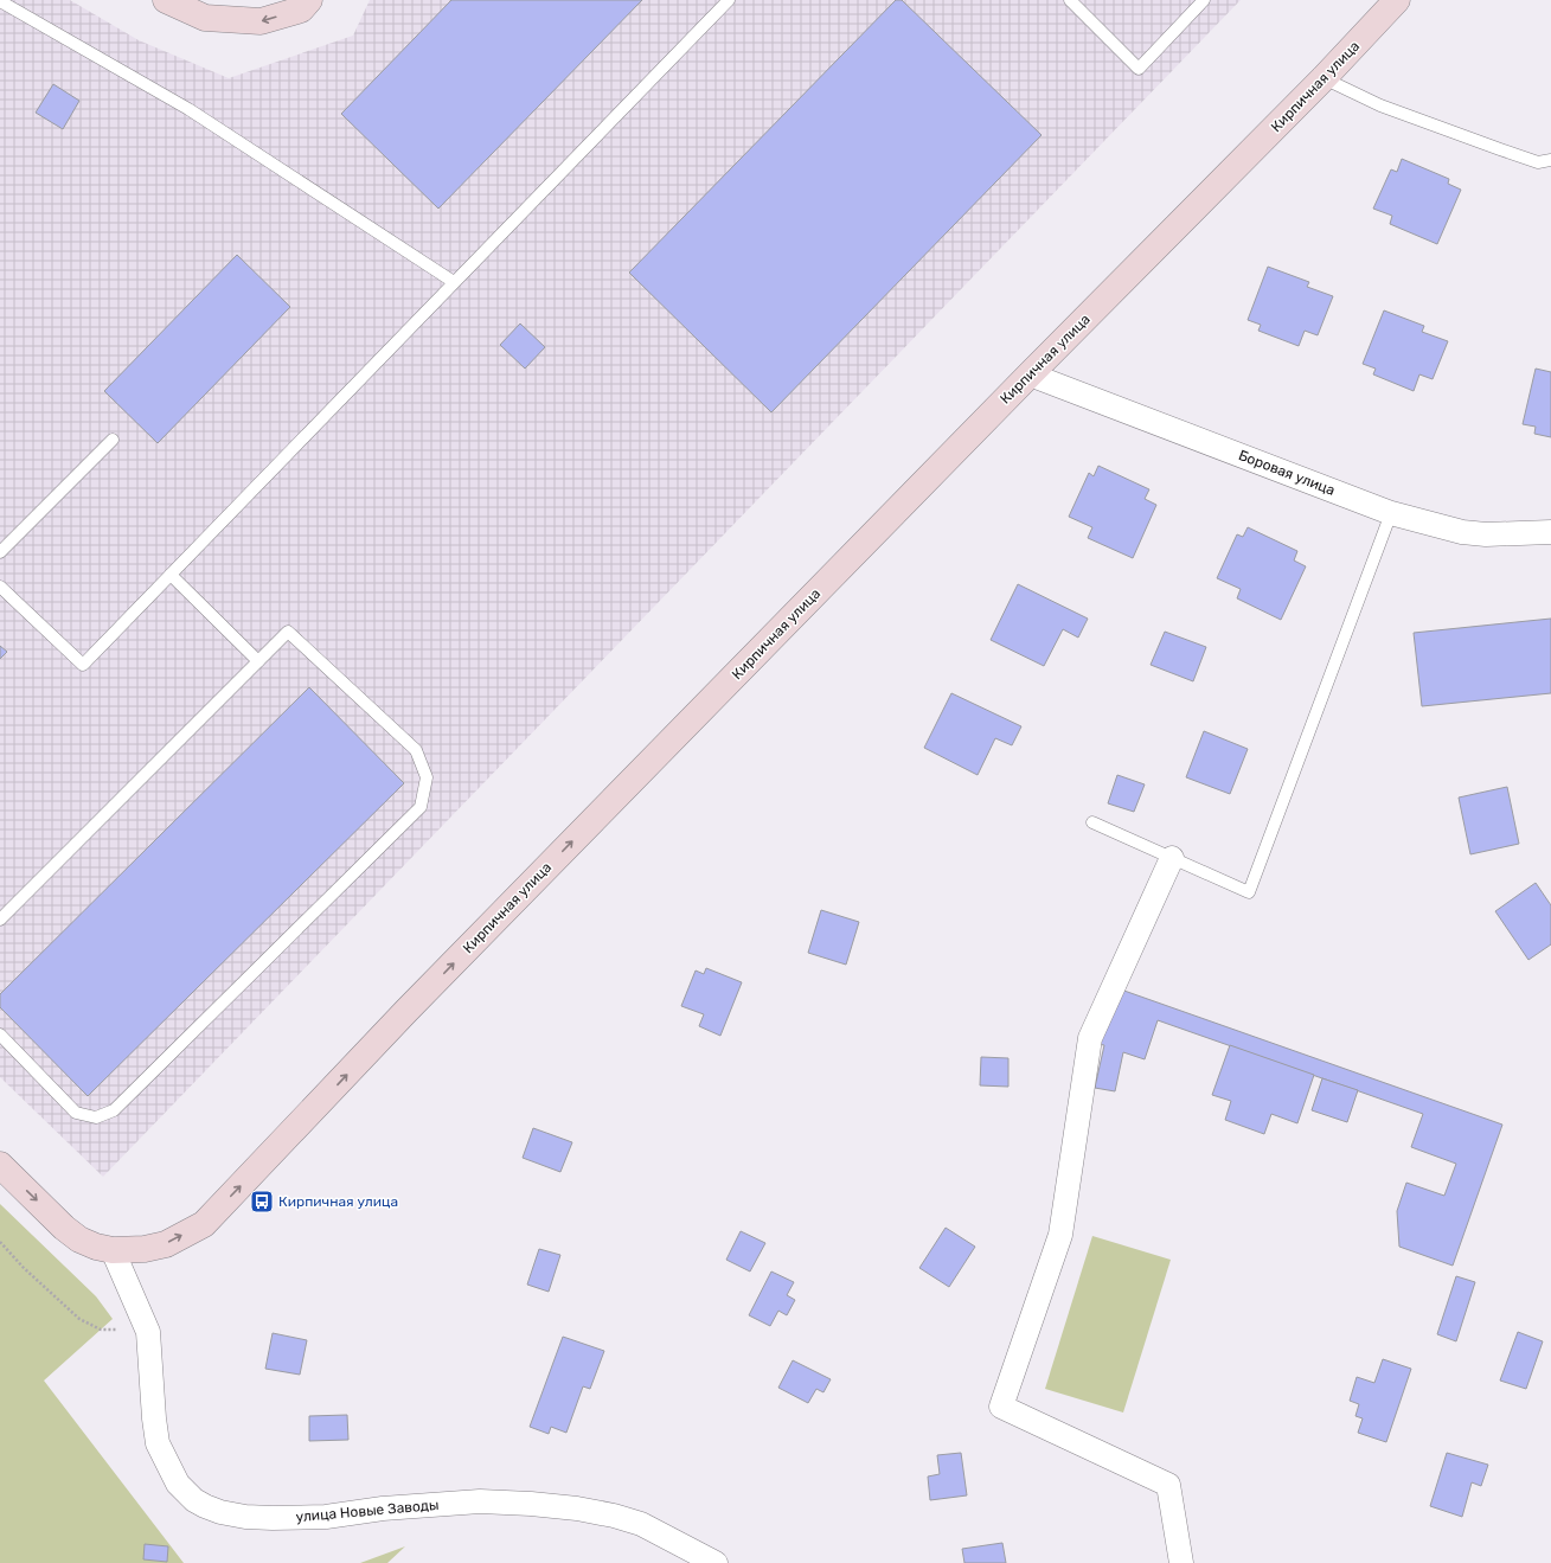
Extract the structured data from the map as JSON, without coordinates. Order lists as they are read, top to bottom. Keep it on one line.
{"streets":{"street":["Кирпичная улица","Боровая улица","улица Новые Заводы"]},"crossings":[["Кирпичная улица","Боровая улица"],["Кирпичная улица","улица Новые Заводы"]],"one_way":["Кирпичная улица"],"places":{"bus stop":["Кирпичная улица"]}}
